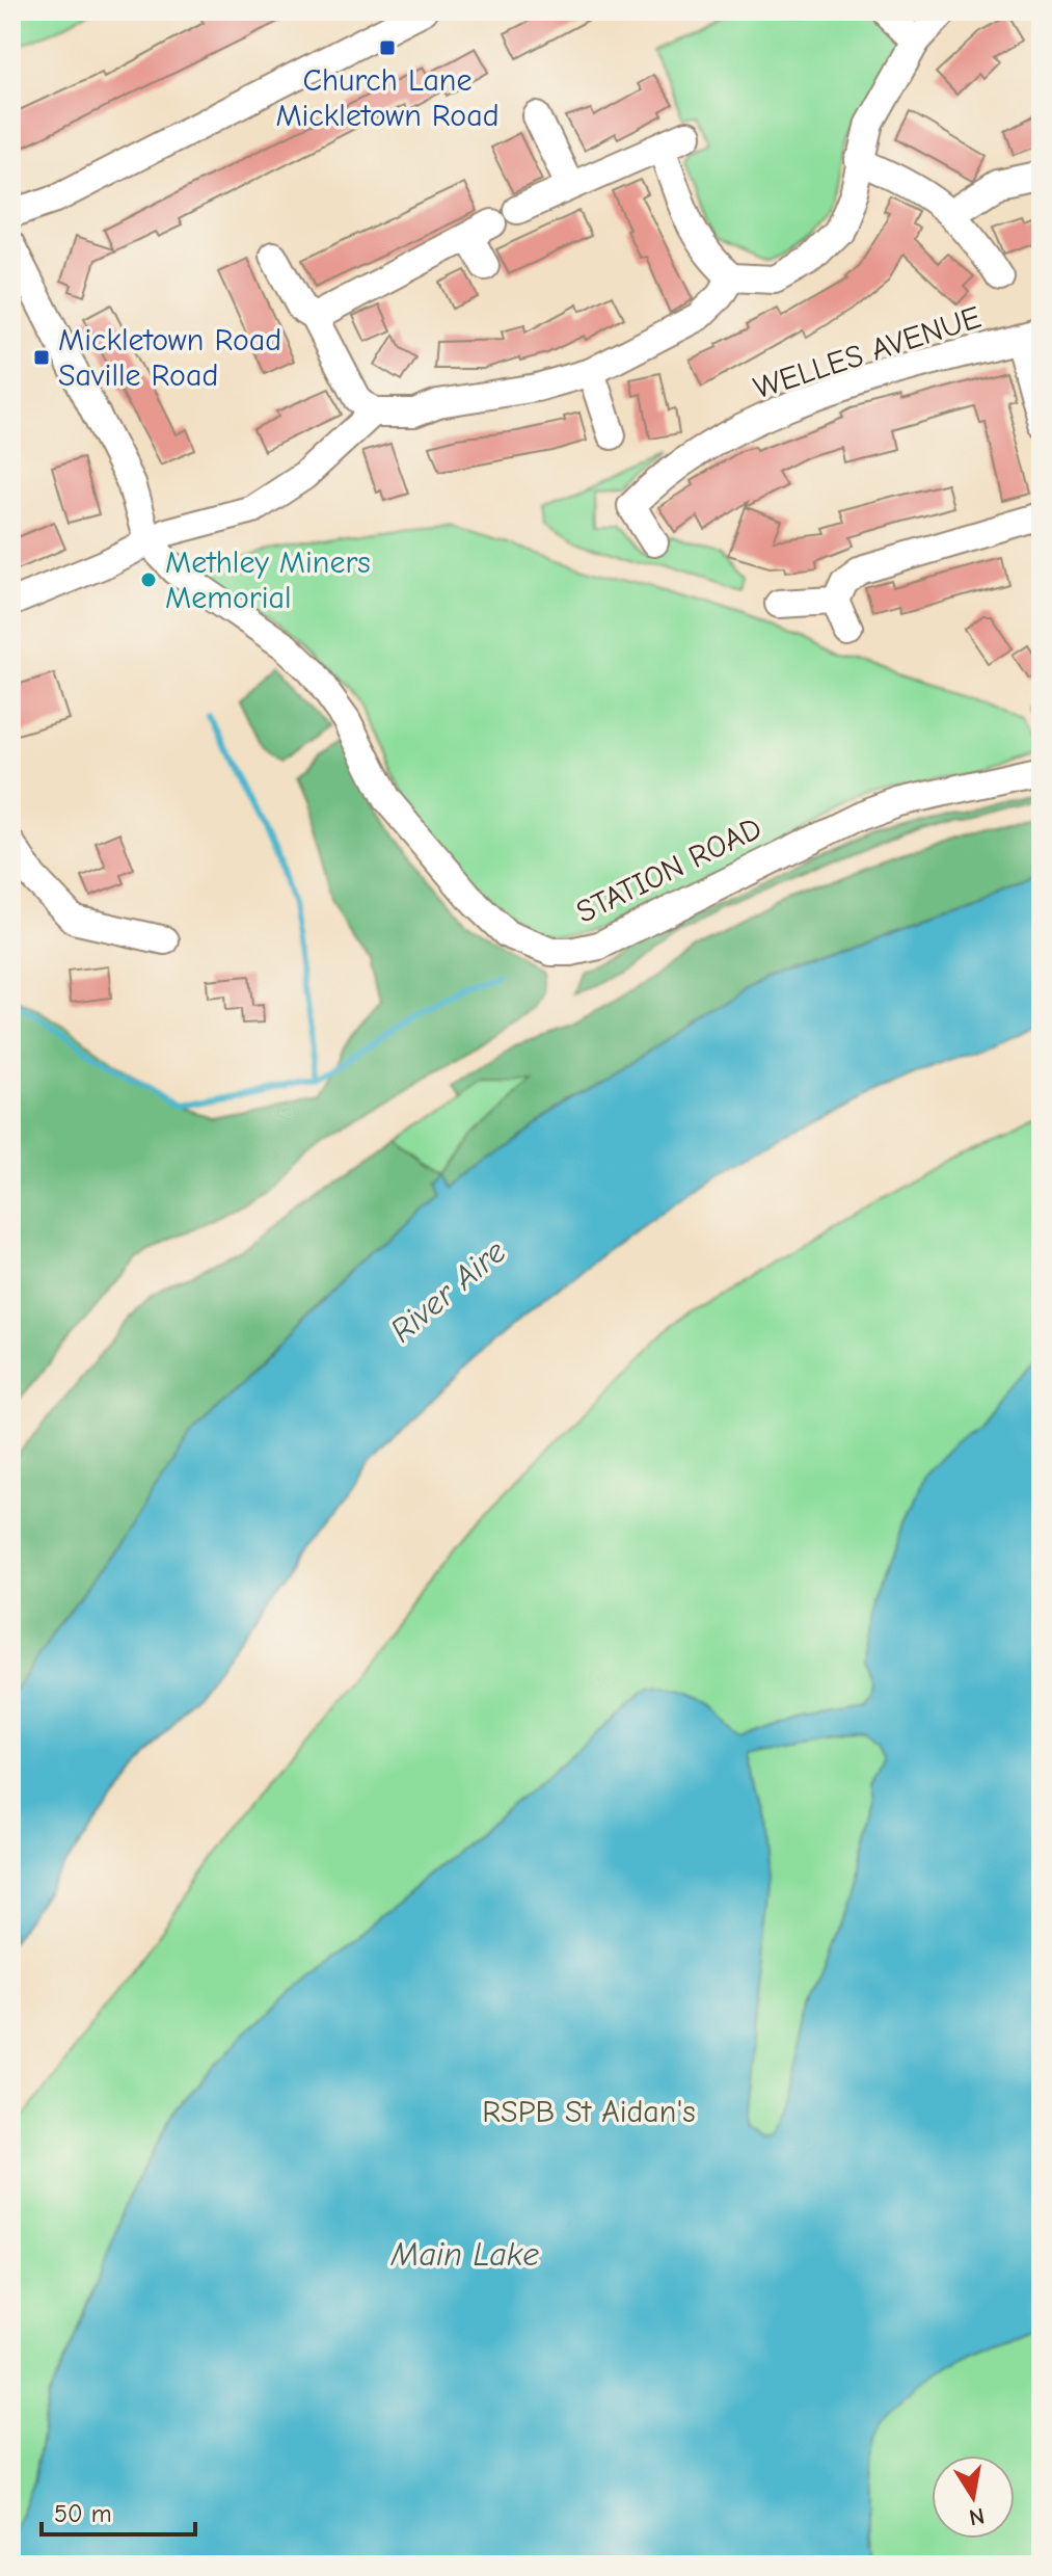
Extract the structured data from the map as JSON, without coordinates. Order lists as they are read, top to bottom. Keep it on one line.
{"streets":{"street":["WELLES AVENUE","STATION ROAD"]},"water":["River Aire","Main Lake"],"parks":["RSPB St Aidan's"],"places":{"transit":["Church Lane Mickletown Road","Mickletown Road Saville Road"],"other":["Methley Miners Memorial"]},"scale_bar":"50 m","north":"bottom"}
